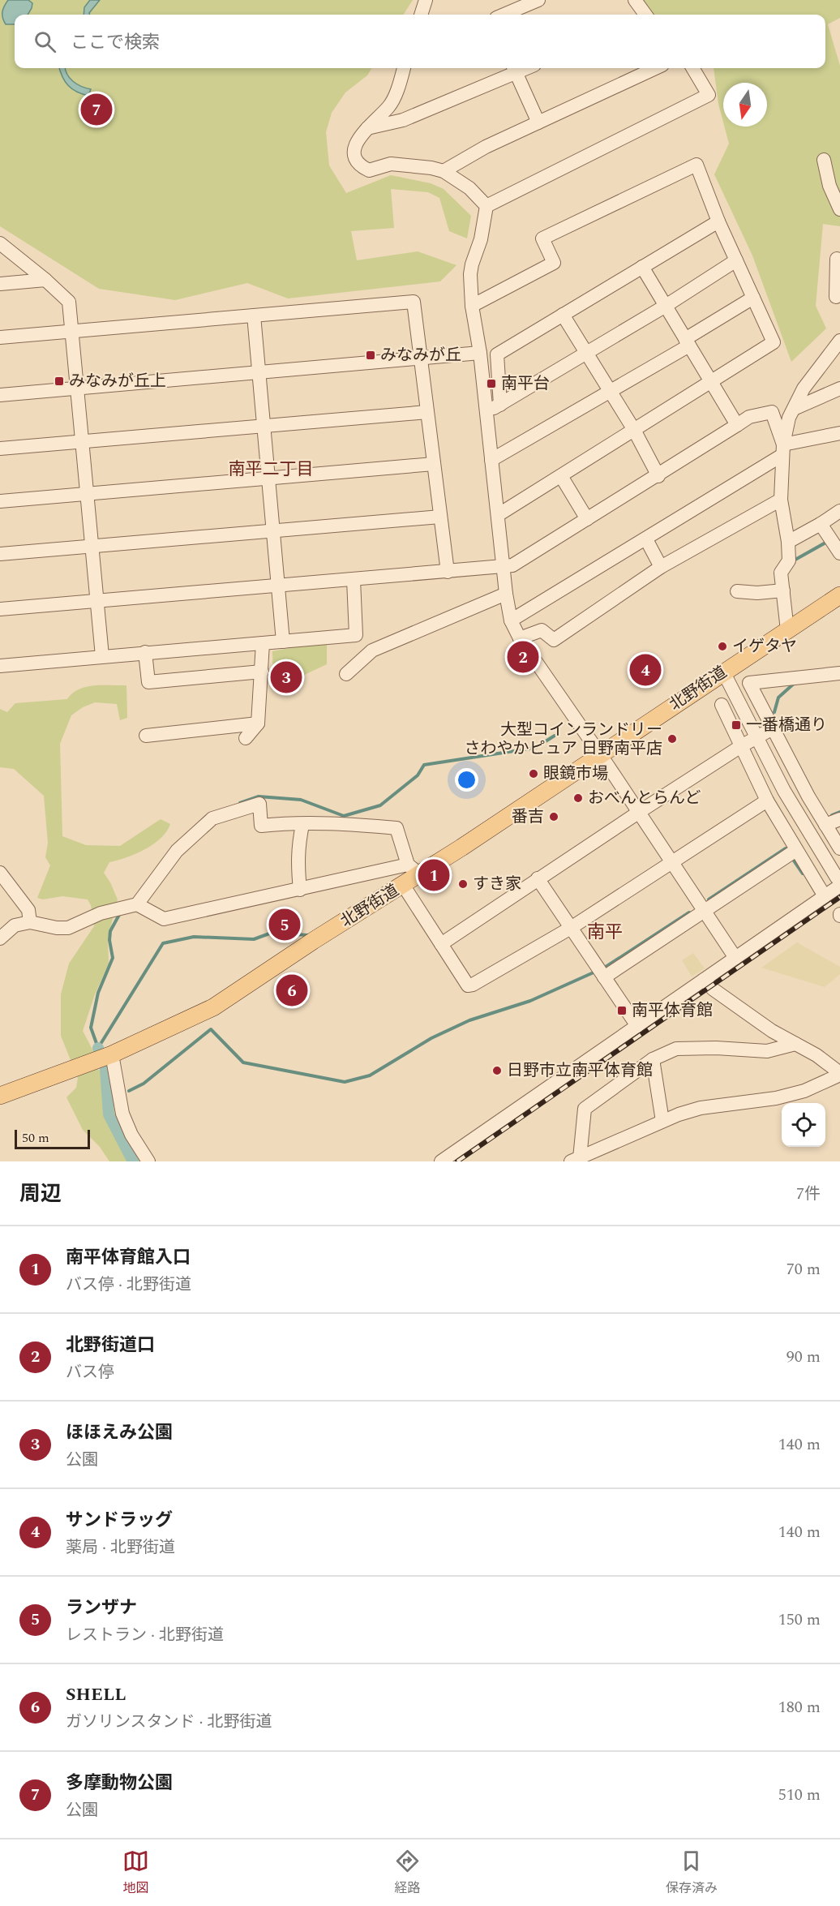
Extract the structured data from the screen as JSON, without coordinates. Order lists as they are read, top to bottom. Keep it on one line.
{"streets":{"main road":["北野街道"]},"districts":["南平二丁目","南平"],"places":{"transit":["みなみが丘","みなみが丘上","南平台","一番橋通り","南平体育館"],"other":["イゲタヤ","大型コインランドリー さわやかピュア 日野南平店","眼鏡市場","おべんとらんど","番吉","すき家","日野市立南平体育館"]},"scale_bar":"50 m","north":"bottom","page":{"search":"ここで検索","pins":["7","2","4","3","1","5","6"],"scale":"50 m","heading":["周辺","7件"],"list":[{"mark":"1","name":"南平体育館入口","note":"バス停 · 北野街道","value":"70 m"},{"mark":"2","name":"北野街道口","note":"バス停","value":"90 m"},{"mark":"3","name":"ほほえみ公園","note":"公園","value":"140 m"},{"mark":"4","name":"サンドラッグ","note":"薬局 · 北野街道","value":"140 m"},{"mark":"5","name":"ランザナ","note":"レストラン · 北野街道","value":"150 m"},{"mark":"6","name":"SHELL","note":"ガソリンスタンド · 北野街道","value":"180 m"},{"mark":"7","name":"多摩動物公園","note":"公園","value":"510 m"}],"nav":["地図","経路","保存済み"]}}
